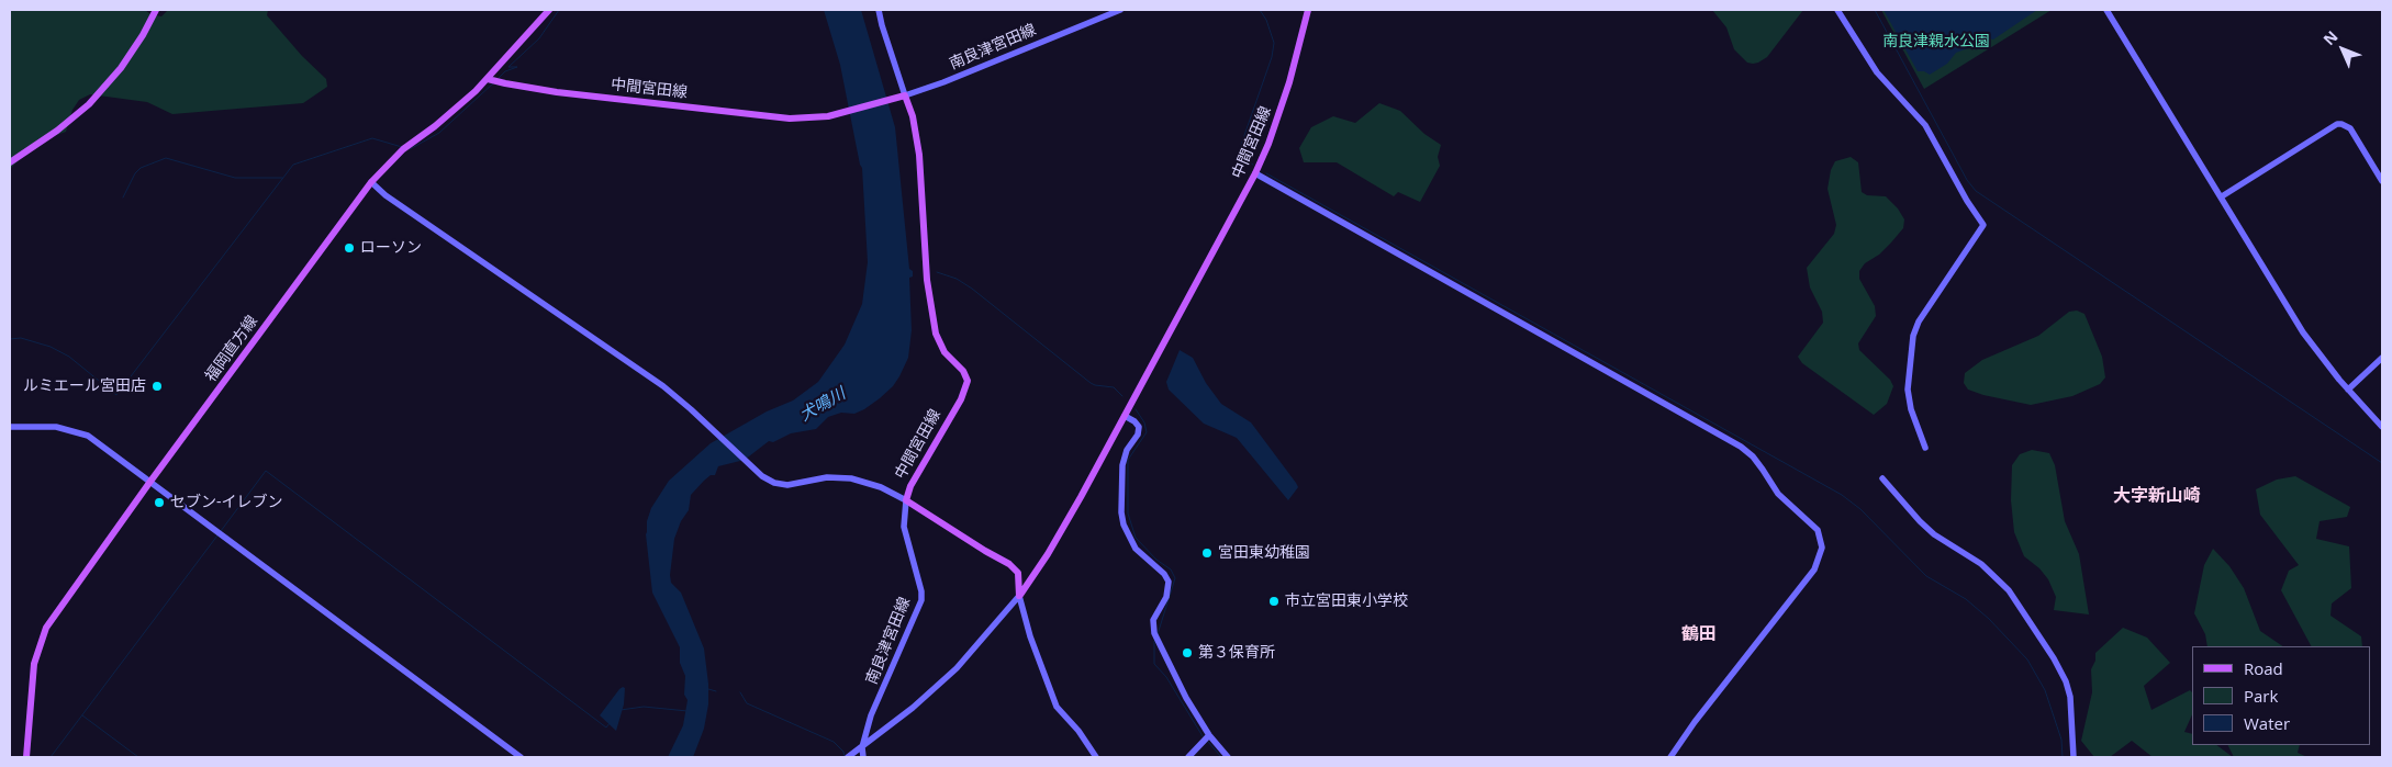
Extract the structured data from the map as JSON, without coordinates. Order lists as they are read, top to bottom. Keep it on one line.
{"streets":{"main road":["中間宮田線","福岡直方線"],"street":["南良津宮田線"]},"crossings":[["南良津宮田線","中間宮田線"],["中間宮田線","福岡直方線"]],"districts":["大字新山崎","鶴田"],"water":["犬鳴川"],"parks":["南良津親水公園"],"places":["ローソン","ルミエール宮田店","セブン-イレブン","宮田東幼稚園","市立宮田東小学校","第３保育所"],"legend":["Road","Park","Water"],"north":"top left"}
